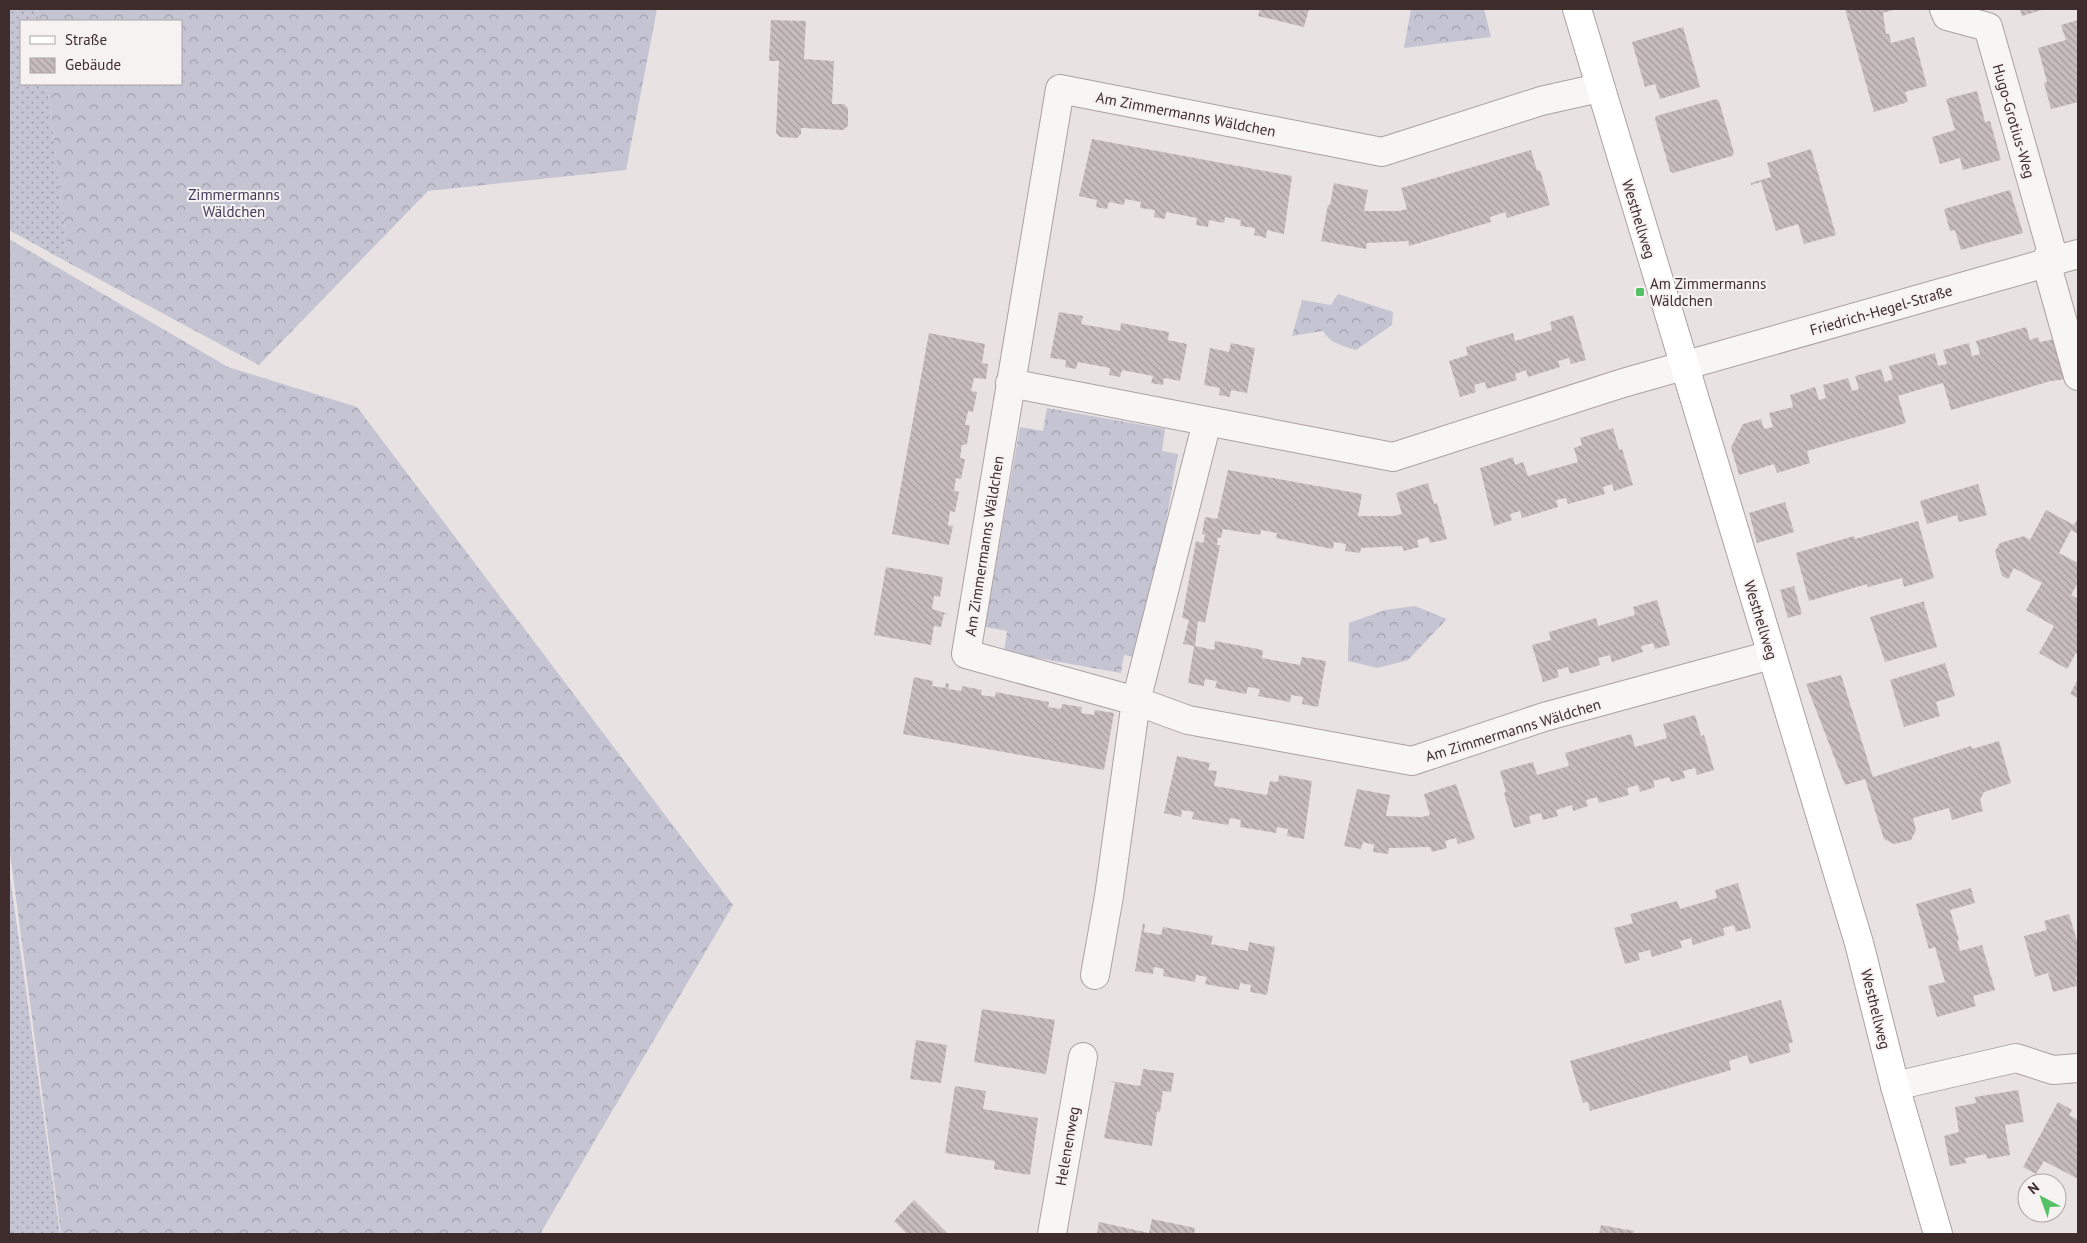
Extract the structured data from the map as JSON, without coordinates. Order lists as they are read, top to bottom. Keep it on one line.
{"streets":{"street":["Am Zimmermanns Wäldchen","Hugo-Grotius-Weg","Westhellweg","Friedrich-Hegel-Straße","Helenenweg"]},"crossings":[["Am Zimmermanns Wäldchen","Westhellweg"],["Hugo-Grotius-Weg","Friedrich-Hegel-Straße"],["Westhellweg","Friedrich-Hegel-Straße"]],"parks":["Zimmermanns Wäldchen"],"places":{"transit":["Am Zimmermanns Wäldchen"]},"legend":["Straße","Gebäude"],"north":"top left"}
